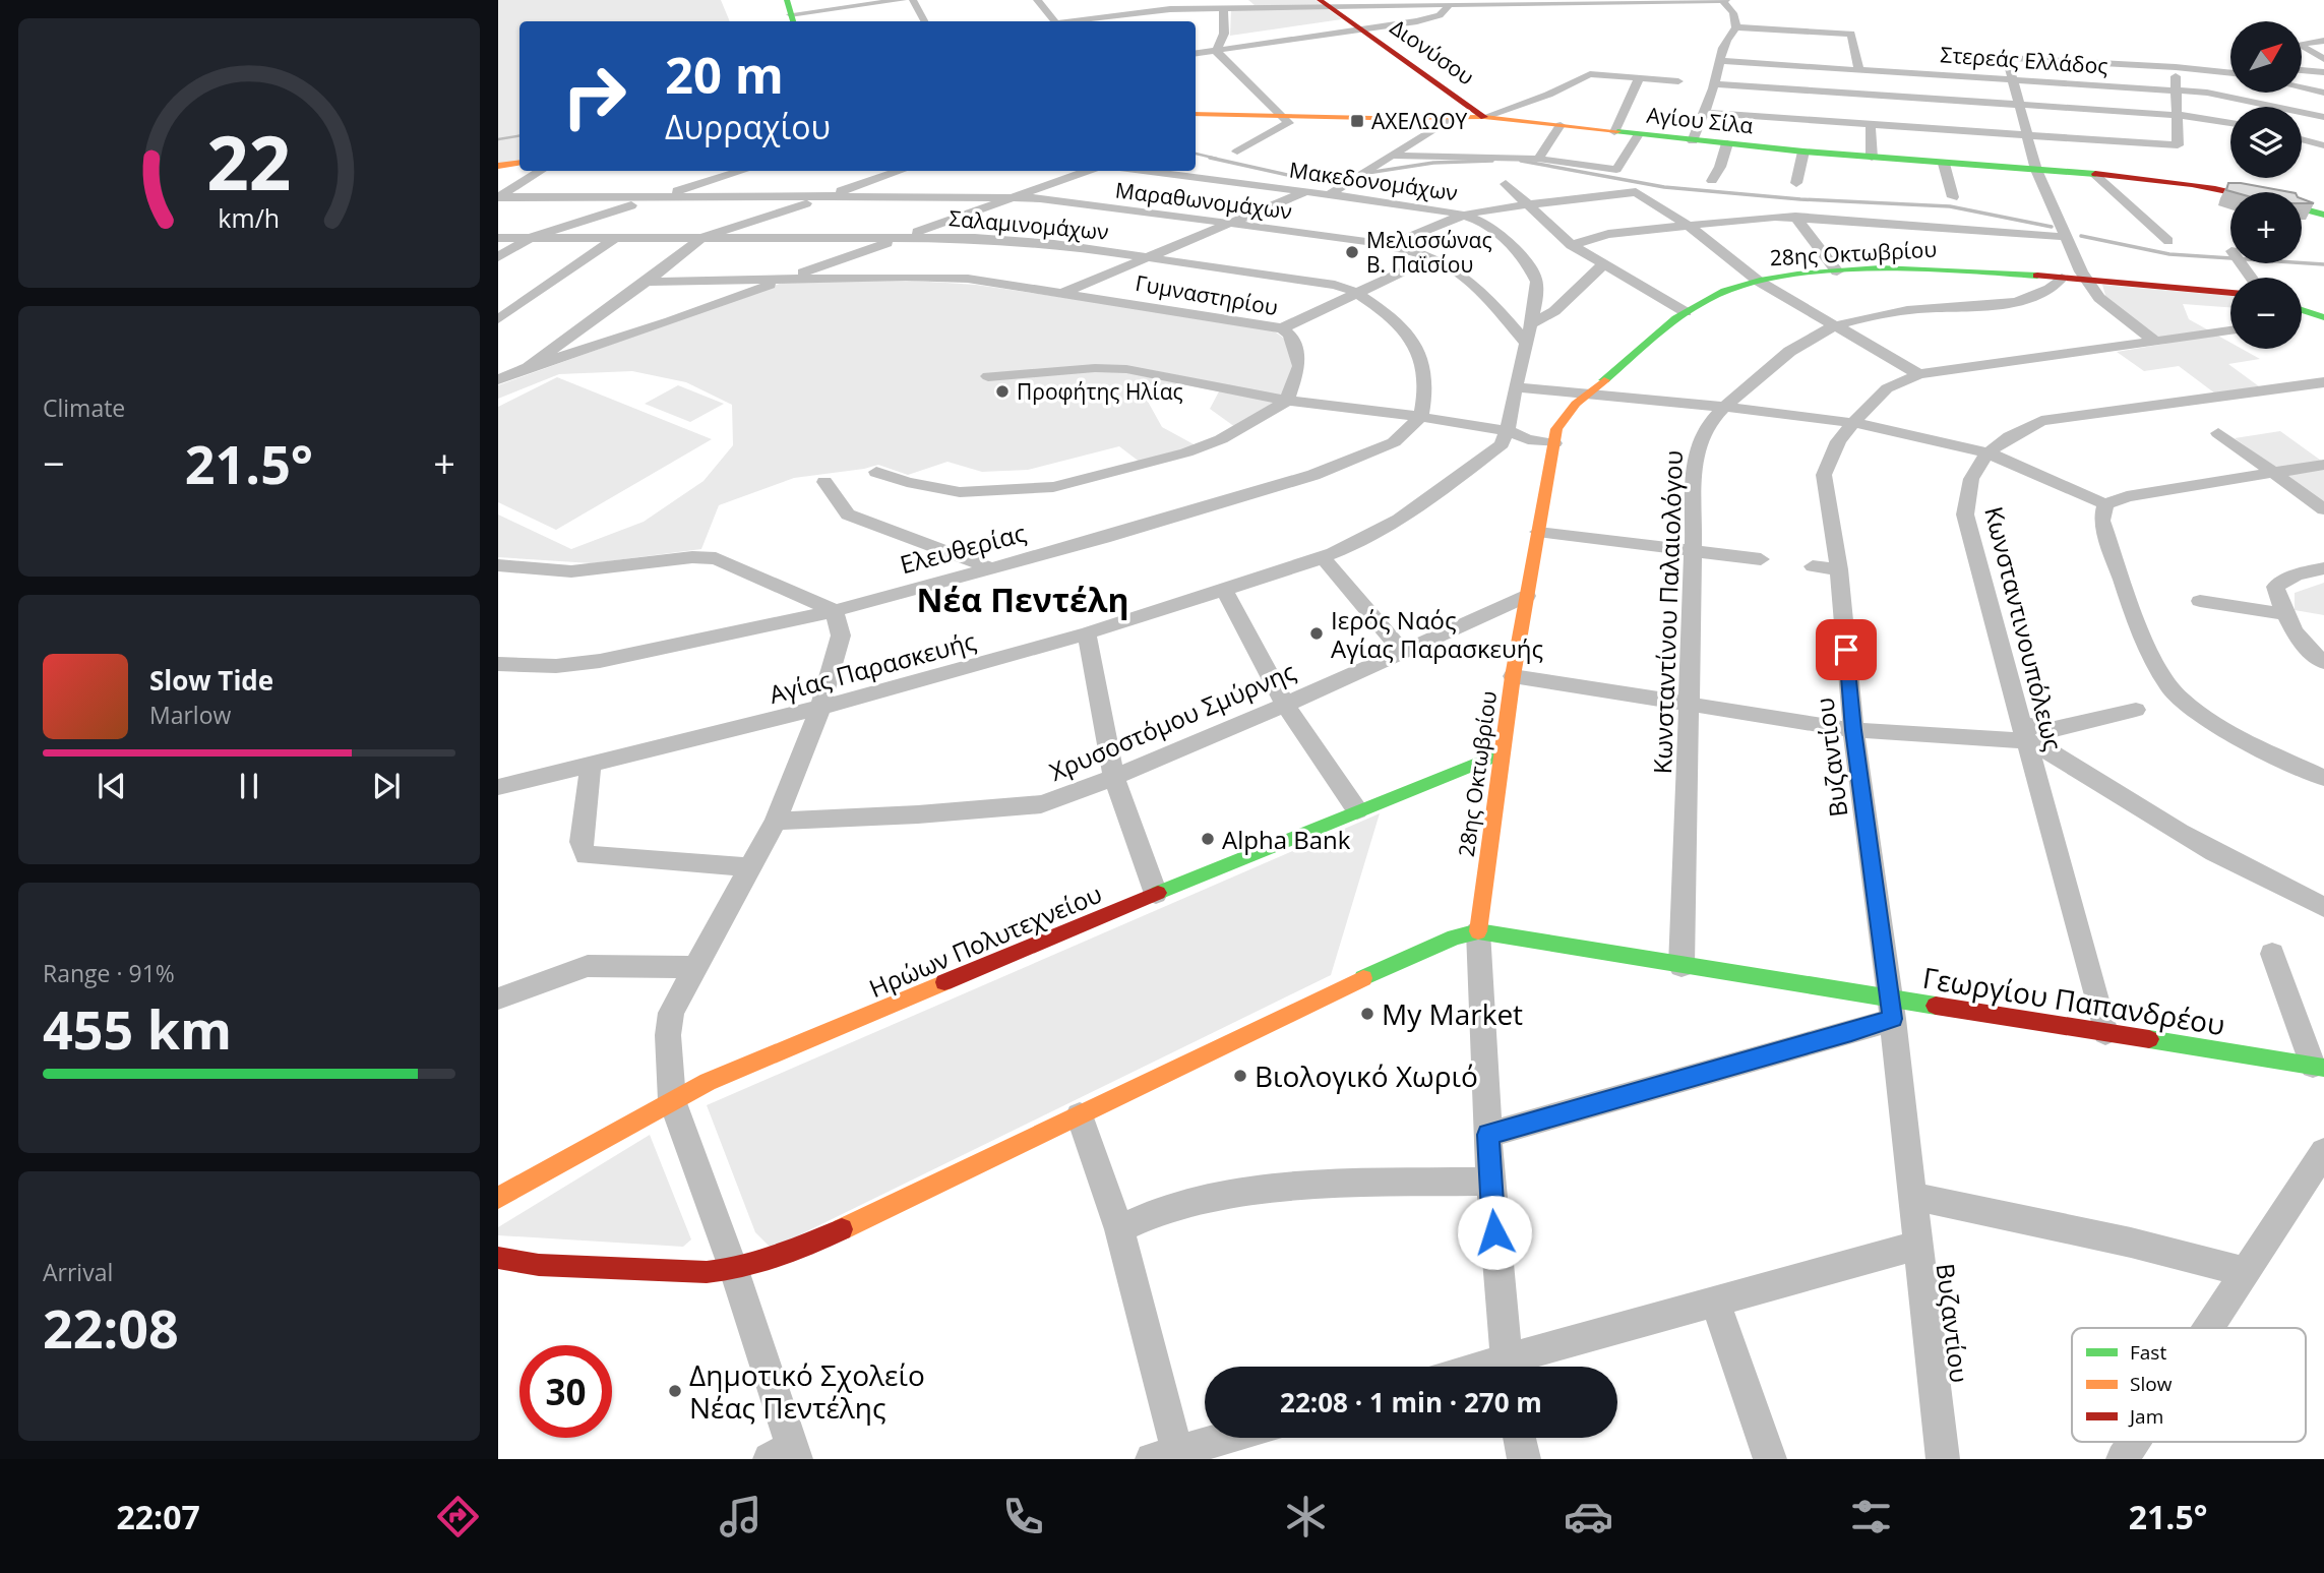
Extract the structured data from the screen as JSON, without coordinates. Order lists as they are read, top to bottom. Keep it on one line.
{"streets":{"main road":["Διονύσου","Αγίου Σίλα","28ης Οκτωβρίου","Ηρώων Πολυτεχνείου","Γεωργίου Παπανδρέου"],"street":["Στερεάς Ελλάδος","Μακεδονομάχων","Μαραθωνομάχων","Σαλαμινομάχων","Γυμναστηρίου","Ελευθερίας","Κωνσταντίνου Παλαιολόγου","Κωνσταντινουπόλεως","Αγίας Παρασκευής","Χρυσοστόμου Σμύρνης","Βυζαντίου"]},"crossings":[["Διονύσου","Αγίου Σίλα"],["Μακεδονομάχων","Μαραθωνομάχων"],["Μακεδονομάχων","Αγίας Παρασκευής"],["Σαλαμινομάχων","Ελευθερίας"],["28ης Οκτωβρίου","Κωνσταντίνου Παλαιολόγου"],["28ης Οκτωβρίου","Χρυσοστόμου Σμύρνης"],["28ης Οκτωβρίου","Ηρώων Πολυτεχνείου"],["28ης Οκτωβρίου","Γεωργίου Παπανδρέου"],["Κωνσταντίνου Παλαιολόγου","Γεωργίου Παπανδρέου"],["Κωνσταντινουπόλεως","Γεωργίου Παπανδρέου"],["Βυζαντίου","Γεωργίου Παπανδρέου"]],"districts":["Νέα Πεντέλη"],"places":{"transit":["ΑΧΕΛΩΟΥ"],"other":["Μελισσώνας B. Παϊσίου","Προφήτης Ηλίας","Ιερός Ναός Αγίας Παρασκευής","Alpha Bank","My Market","Βιολογικό Χωριό","Δημοτικό Σχολείο Νέας Πεντέλης"]},"legend":["Fast","Slow","Jam"],"north":"top right","page":{"map_buttons":["+","−"],"turn":["20 m","Δυρραχίου"],"tile":["Climate",["Range · 91%","455 km"],["Arrival","22:08"]],"heat":["−","21.5°","+"],"song":["Slow Tide","Marlow"],"limit":"30","trip":"22:08 · 1 min · 270 m","tabs":["22:07","21.5°"],"gauge":["22","km/h"]}}
